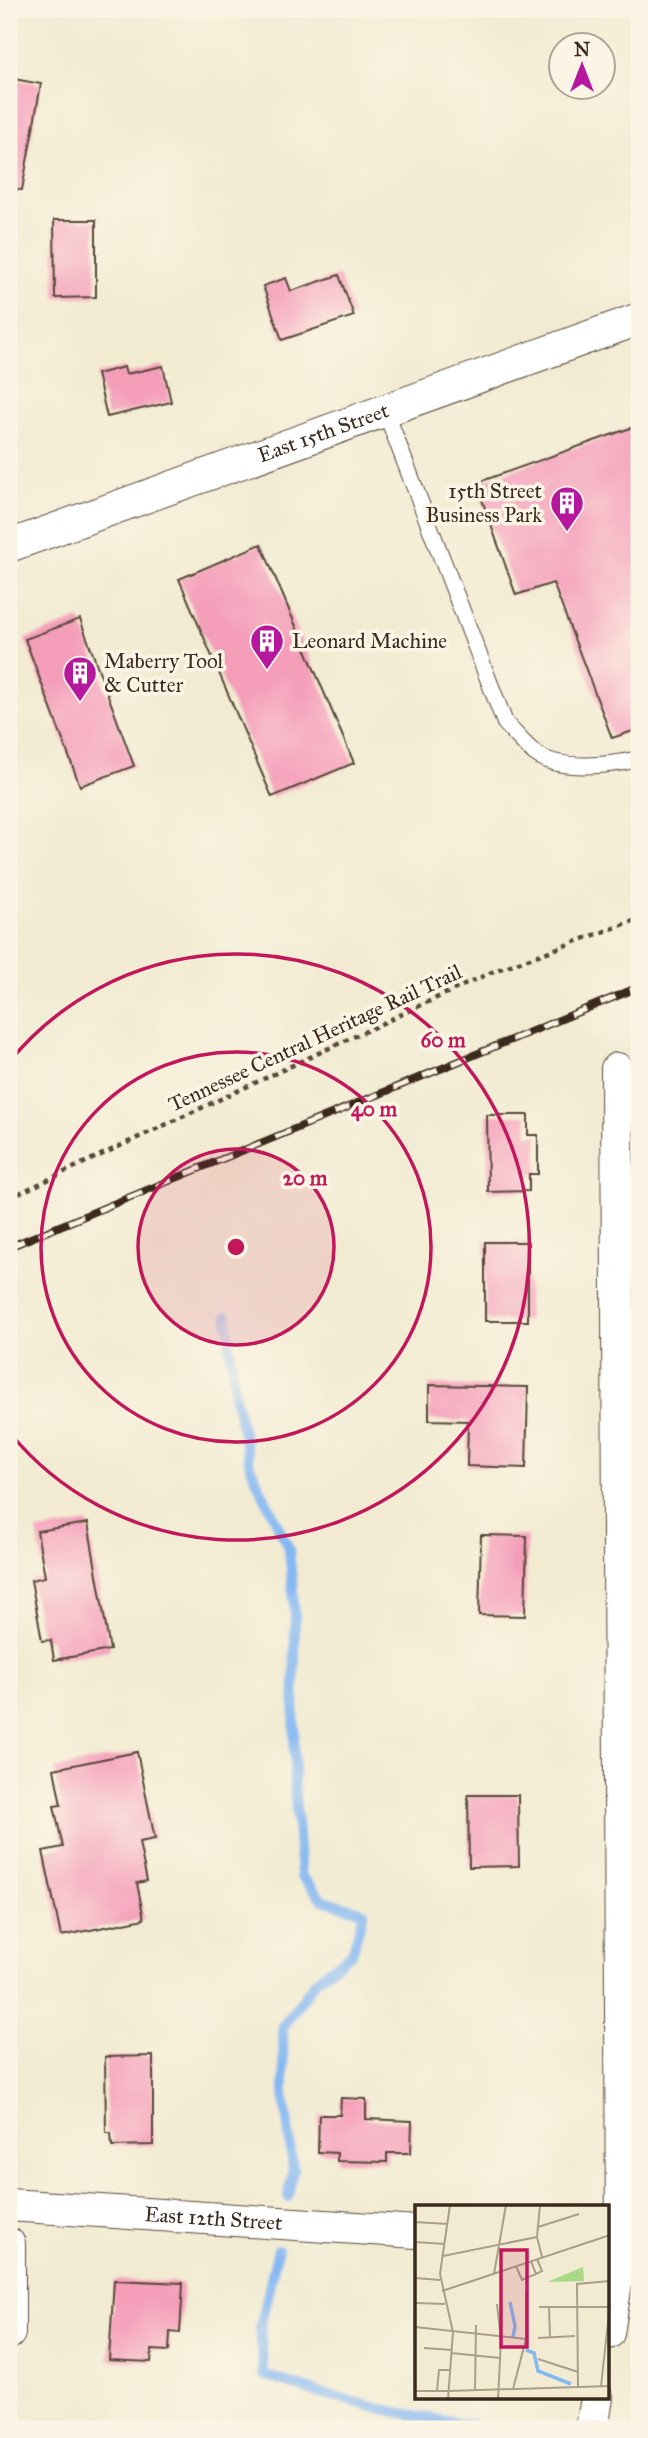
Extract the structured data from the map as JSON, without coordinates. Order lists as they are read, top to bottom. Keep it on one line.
{"streets":{"street":["East 15th Street","East 12th Street"],"path":["Tennessee Central Heritage Rail Trail"]},"places":{"building":["15th Street Business Park","Leonard Machine","Maberry Tool & Cutter"]},"north":"top","rings":["60 m","40 m","20 m"]}
